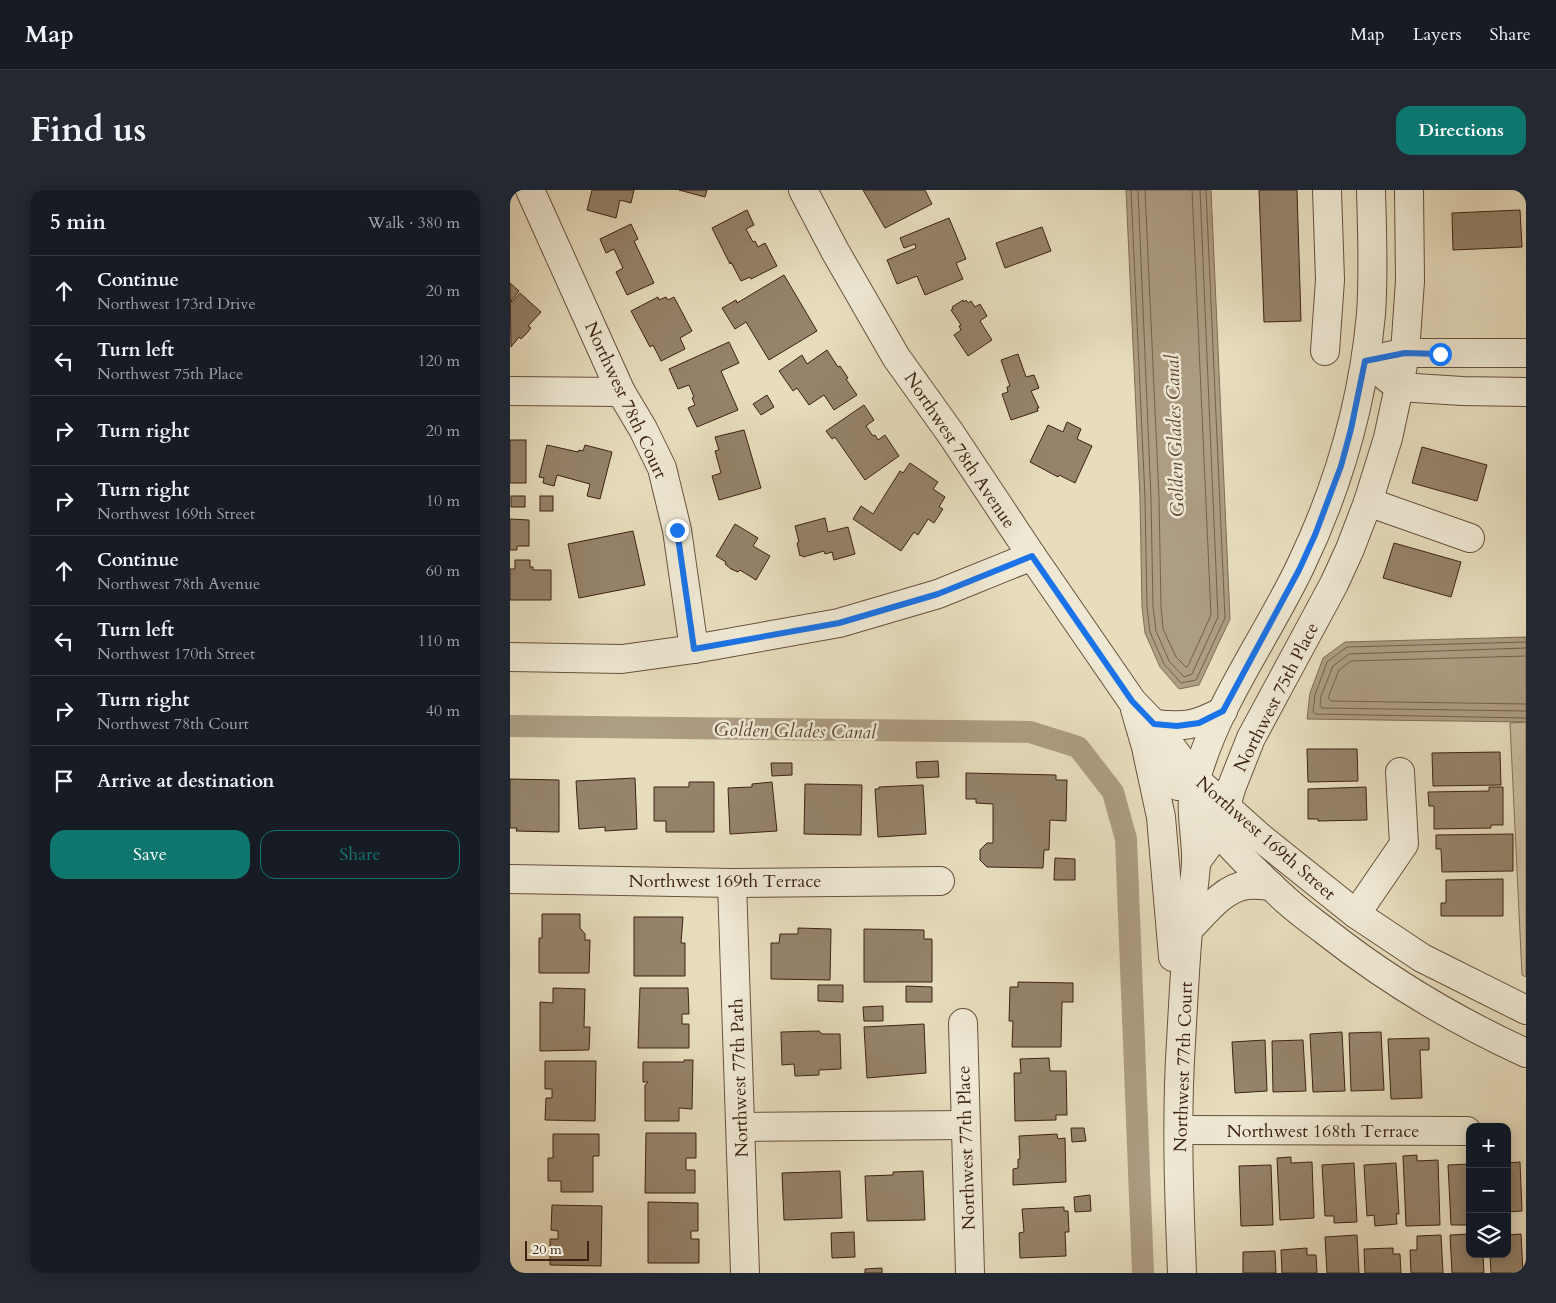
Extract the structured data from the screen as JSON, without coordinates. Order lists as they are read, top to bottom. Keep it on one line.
{"streets":{"street":["Northwest 78th Court","Northwest 78th Avenue","Northwest 75th Place","Northwest 169th Street","Northwest 169th Terrace","Northwest 77th Court","Northwest 77th Path","Northwest 168th Terrace","Northwest 77th Place"]},"crossings":[["Northwest 78th Avenue","Northwest 169th Street"],["Northwest 75th Place","Northwest 169th Street"],["Northwest 75th Place","Northwest 77th Court"],["Northwest 169th Terrace","Northwest 77th Path"],["Northwest 77th Court","Northwest 168th Terrace"]],"water":["Golden Glades Canal"],"scale_bar":"20 m","page":{"header":"Map","nav":["Map","Layers","Share"],"title":"Find us","buttons":["Directions",["Save","Share"]],"heading":["5 min","Walk · 380 m"],"list":[["Continue","Northwest 173rd Drive","20 m"],["Turn left","Northwest 75th Place","120 m"],["Turn right","20 m"],["Turn right","Northwest 169th Street","10 m"],["Continue","Northwest 78th Avenue","60 m"],["Turn left","Northwest 170th Street","110 m"],["Turn right","Northwest 78th Court","40 m"],"Arrive at destination"],"map_buttons":["+","−"],"scale":"20 m"}}
